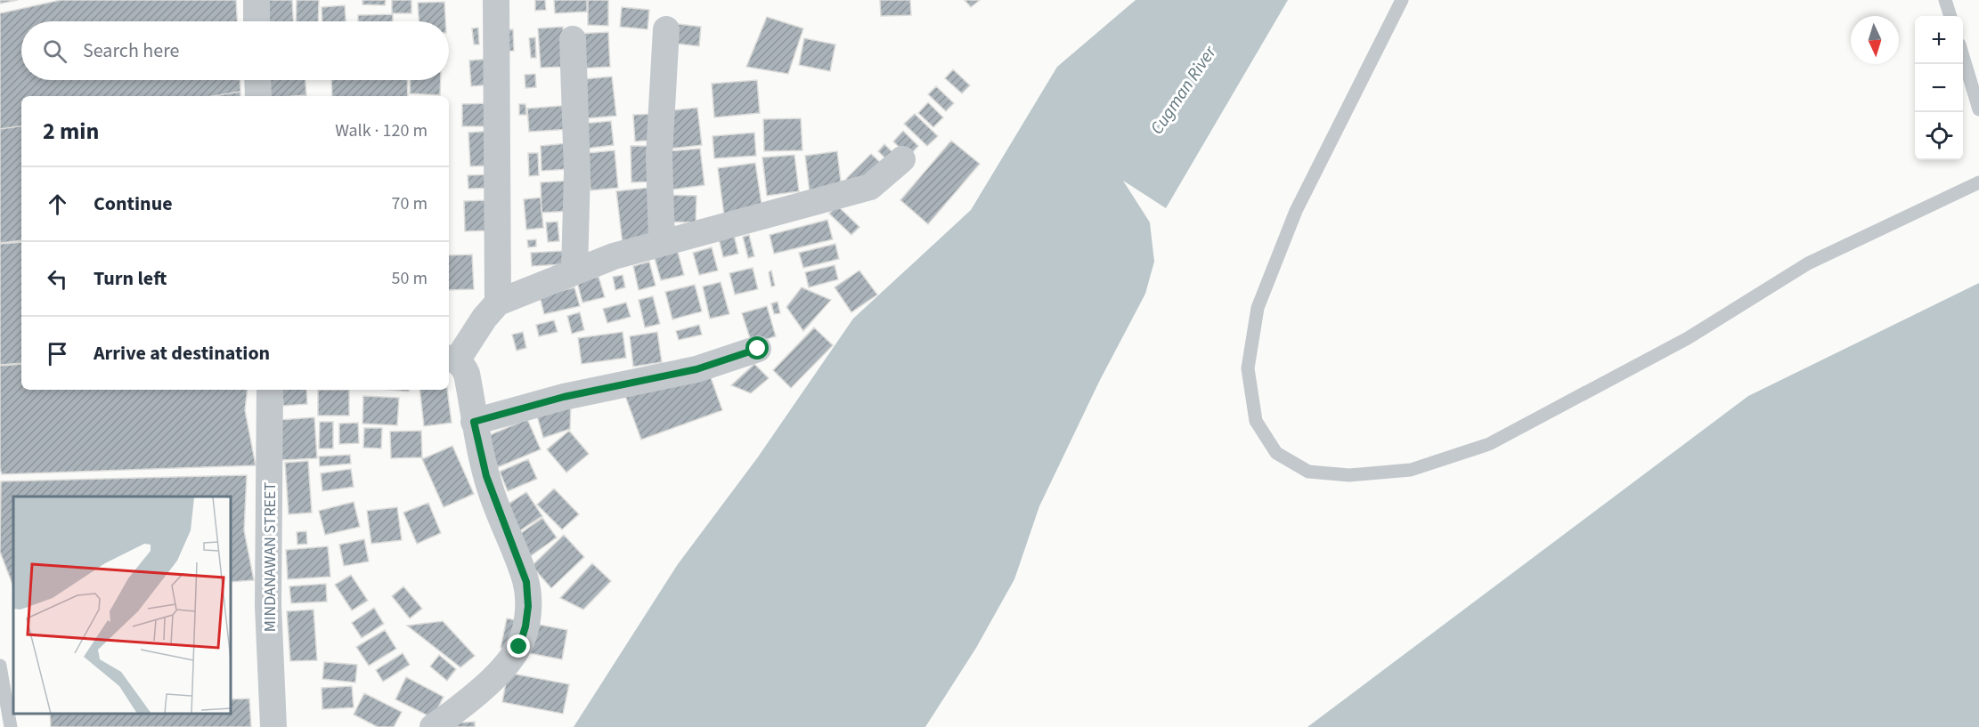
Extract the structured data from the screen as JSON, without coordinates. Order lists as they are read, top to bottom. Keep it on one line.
{"streets":{"street":["MINDANAWAN STREET"]},"water":["Cugman River"],"north":"bottom","page":{"map_buttons":["+","−"],"search":"Search here","heading":["2 min","Walk · 120 m"],"list":[["Continue","70 m"],["Turn left","50 m"],"Arrive at destination"]}}
